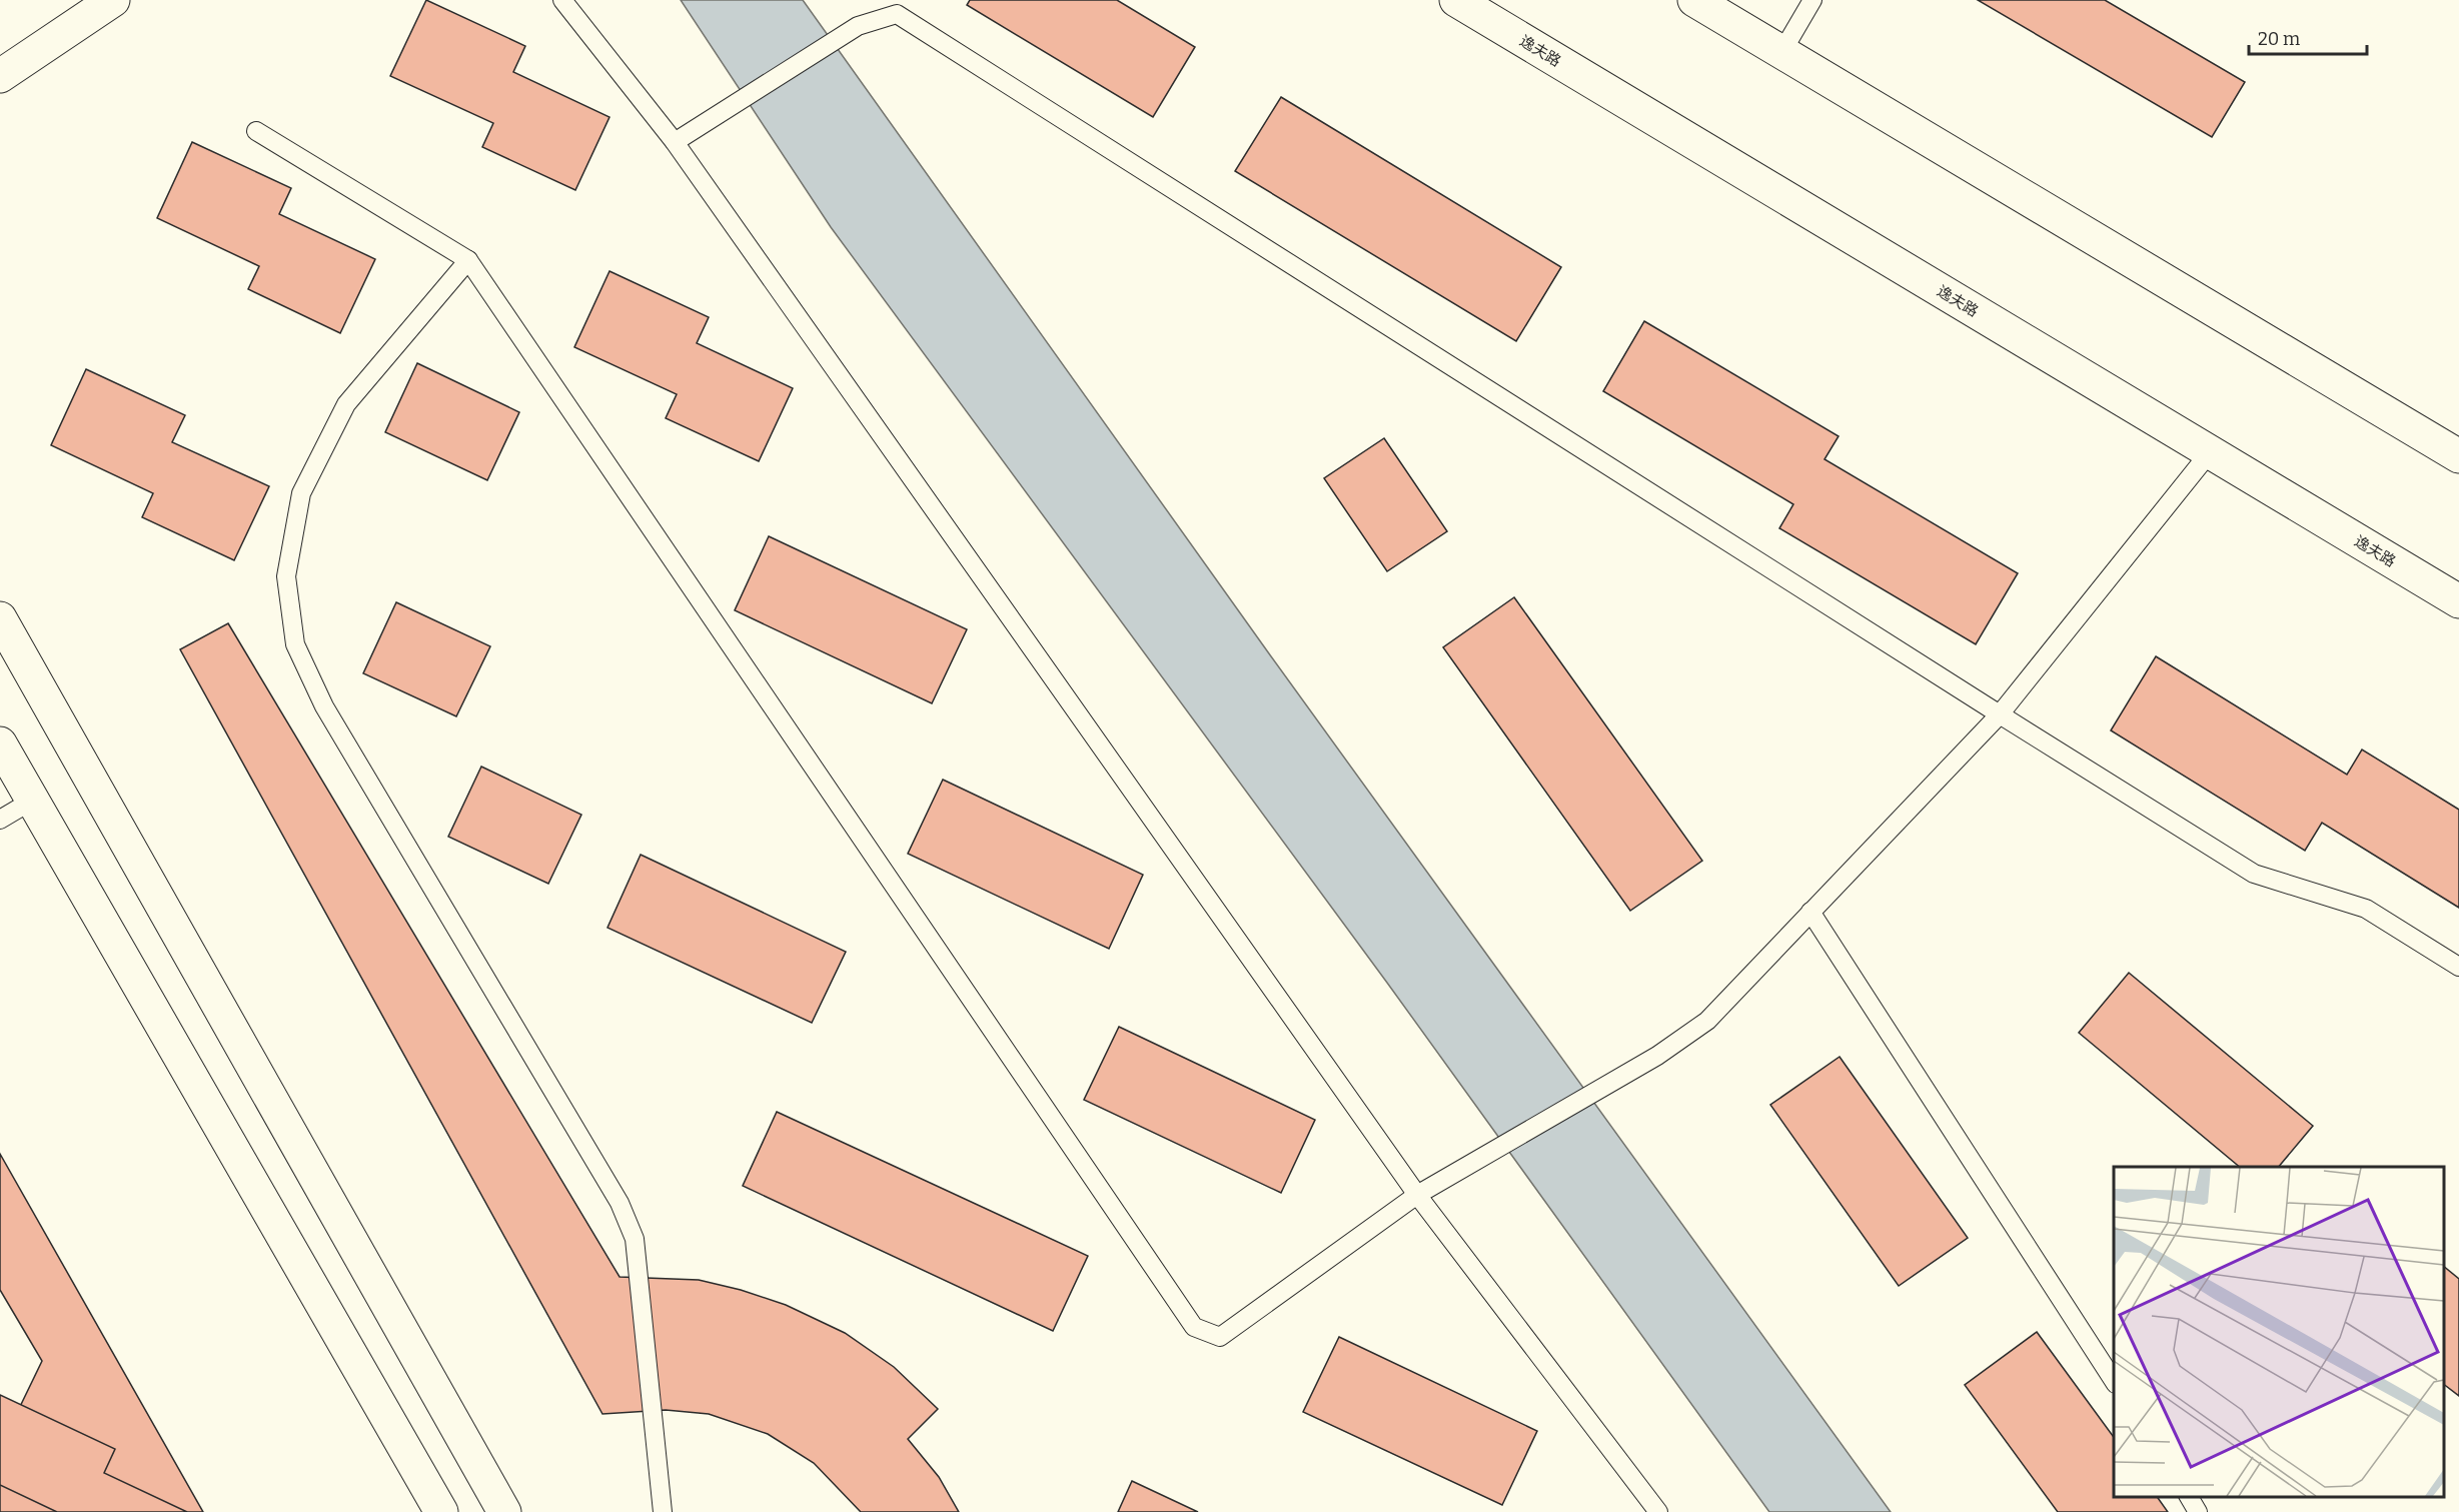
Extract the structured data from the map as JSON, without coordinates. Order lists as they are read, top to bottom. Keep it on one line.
{"streets":{"main road":["逸夫路"]},"scale_bar":"20 m"}
